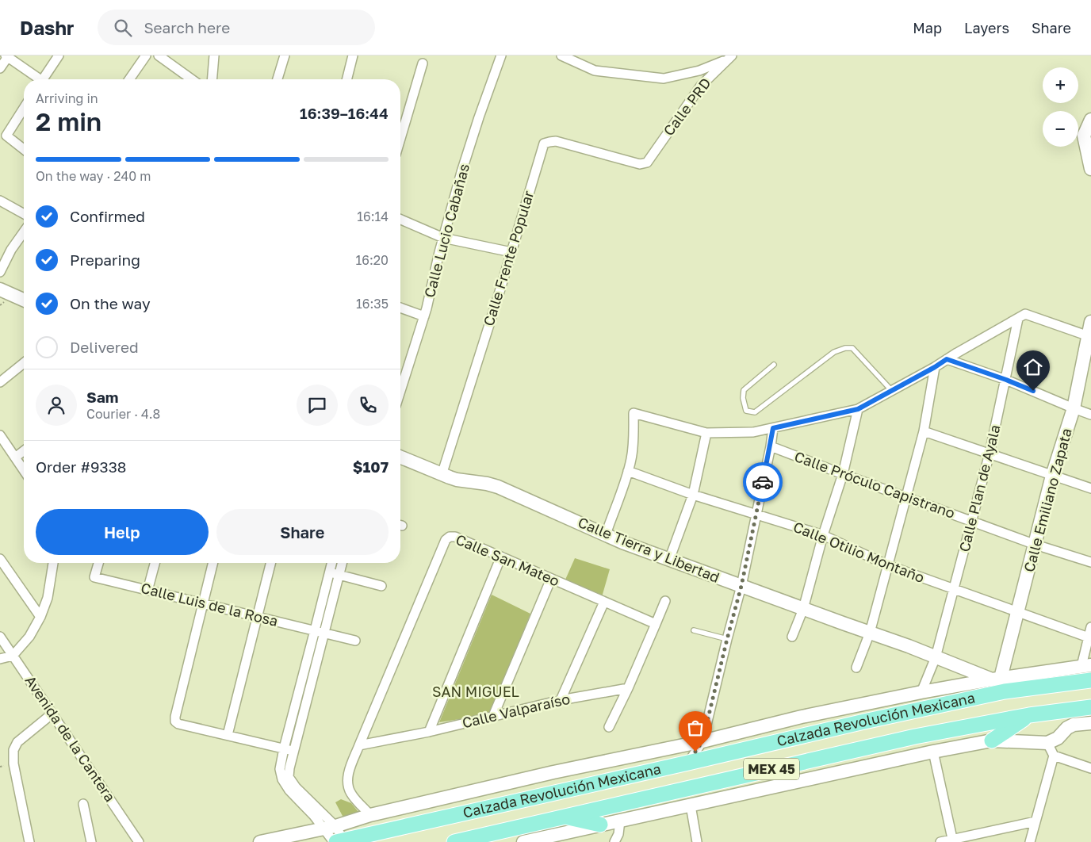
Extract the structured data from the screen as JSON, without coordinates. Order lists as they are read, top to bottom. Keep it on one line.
{"streets":{"main road":["Calzada Revolución Mexicana","MEX 45"],"street":["Calle PRD","Calle Lucio Cabañas","Calle Frente Popular","Calle Próculo Capistrano","Calle Plan de Ayala","Calle Emiliano Zapata","Calle Tierra y Libertad","Calle Otilio Montaño","Calle San Mateo","Calle Luis de la Rosa","Calle Valparaíso","Avenida de la Cantera"]},"crossings":[["Calle PRD","Calle Frente Popular"],["Calle Frente Popular","Calle Tierra y Libertad"],["Calle Próculo Capistrano","Calle Plan de Ayala"],["Calle Próculo Capistrano","Calle Emiliano Zapata"],["Calle Plan de Ayala","Calle Tierra y Libertad"],["Calle Plan de Ayala","Calle Otilio Montaño"],["Calle Emiliano Zapata","Calle Tierra y Libertad"],["Calle Emiliano Zapata","Calle Otilio Montaño"],["Calle San Mateo","Calle Valparaíso"]],"parks":["SAN MIGUEL"],"page":{"header":"Dashr","search":"Search here","nav":["Map","Layers","Share"],"map_buttons":["+","−"],"heading":["2 min","Arriving in","16:39–16:44"],"panel":["Sam","Courier · 4.8","Order #9338","$107"],"bar":"On the way · 240 m","list":[["Confirmed","16:14"],["Preparing","16:20"],["On the way","16:35"],"Delivered"],"buttons":["Help","Share"]}}
